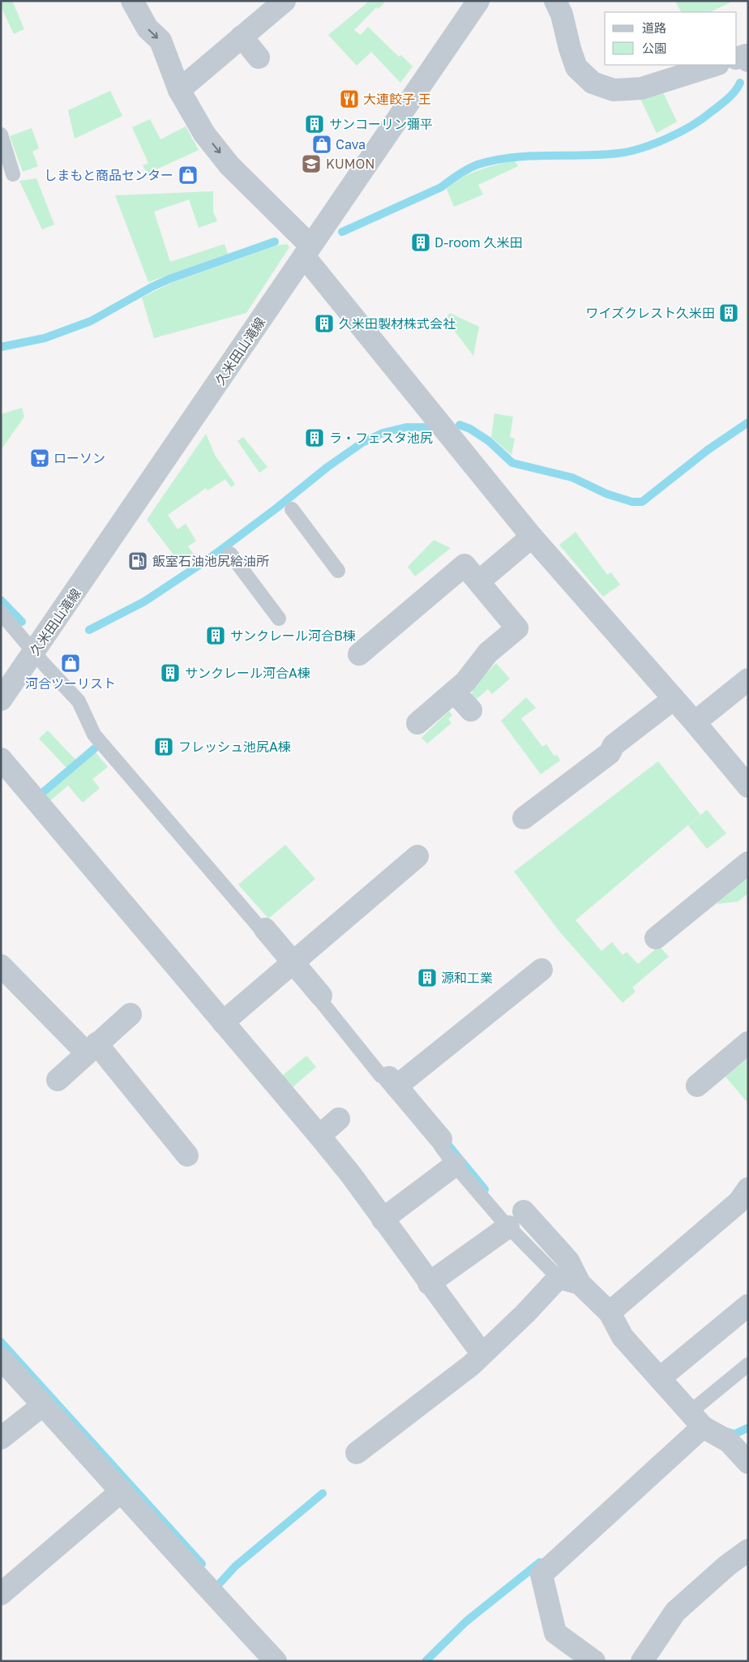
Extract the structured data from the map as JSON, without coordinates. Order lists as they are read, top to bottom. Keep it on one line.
{"streets":{"street":["久米田山滝線"]},"places":{"restaurant":["大連餃子 王"],"building":["サンコーリン彌平","D-room 久米田","ワイズクレスト久米田","久米田製材株式会社","ラ・フェスタ池尻","サンクレール河合B棟","サンクレール河合A棟","フレッシュ池尻A棟","源和工業"],"shop":["Cava","しまもと商品センター","河合ツーリスト"],"school or university":["KUMON"],"supermarket":["ローソン"],"fuel station":["飯室石油池尻給油所"]},"legend":["道路","公園"]}
